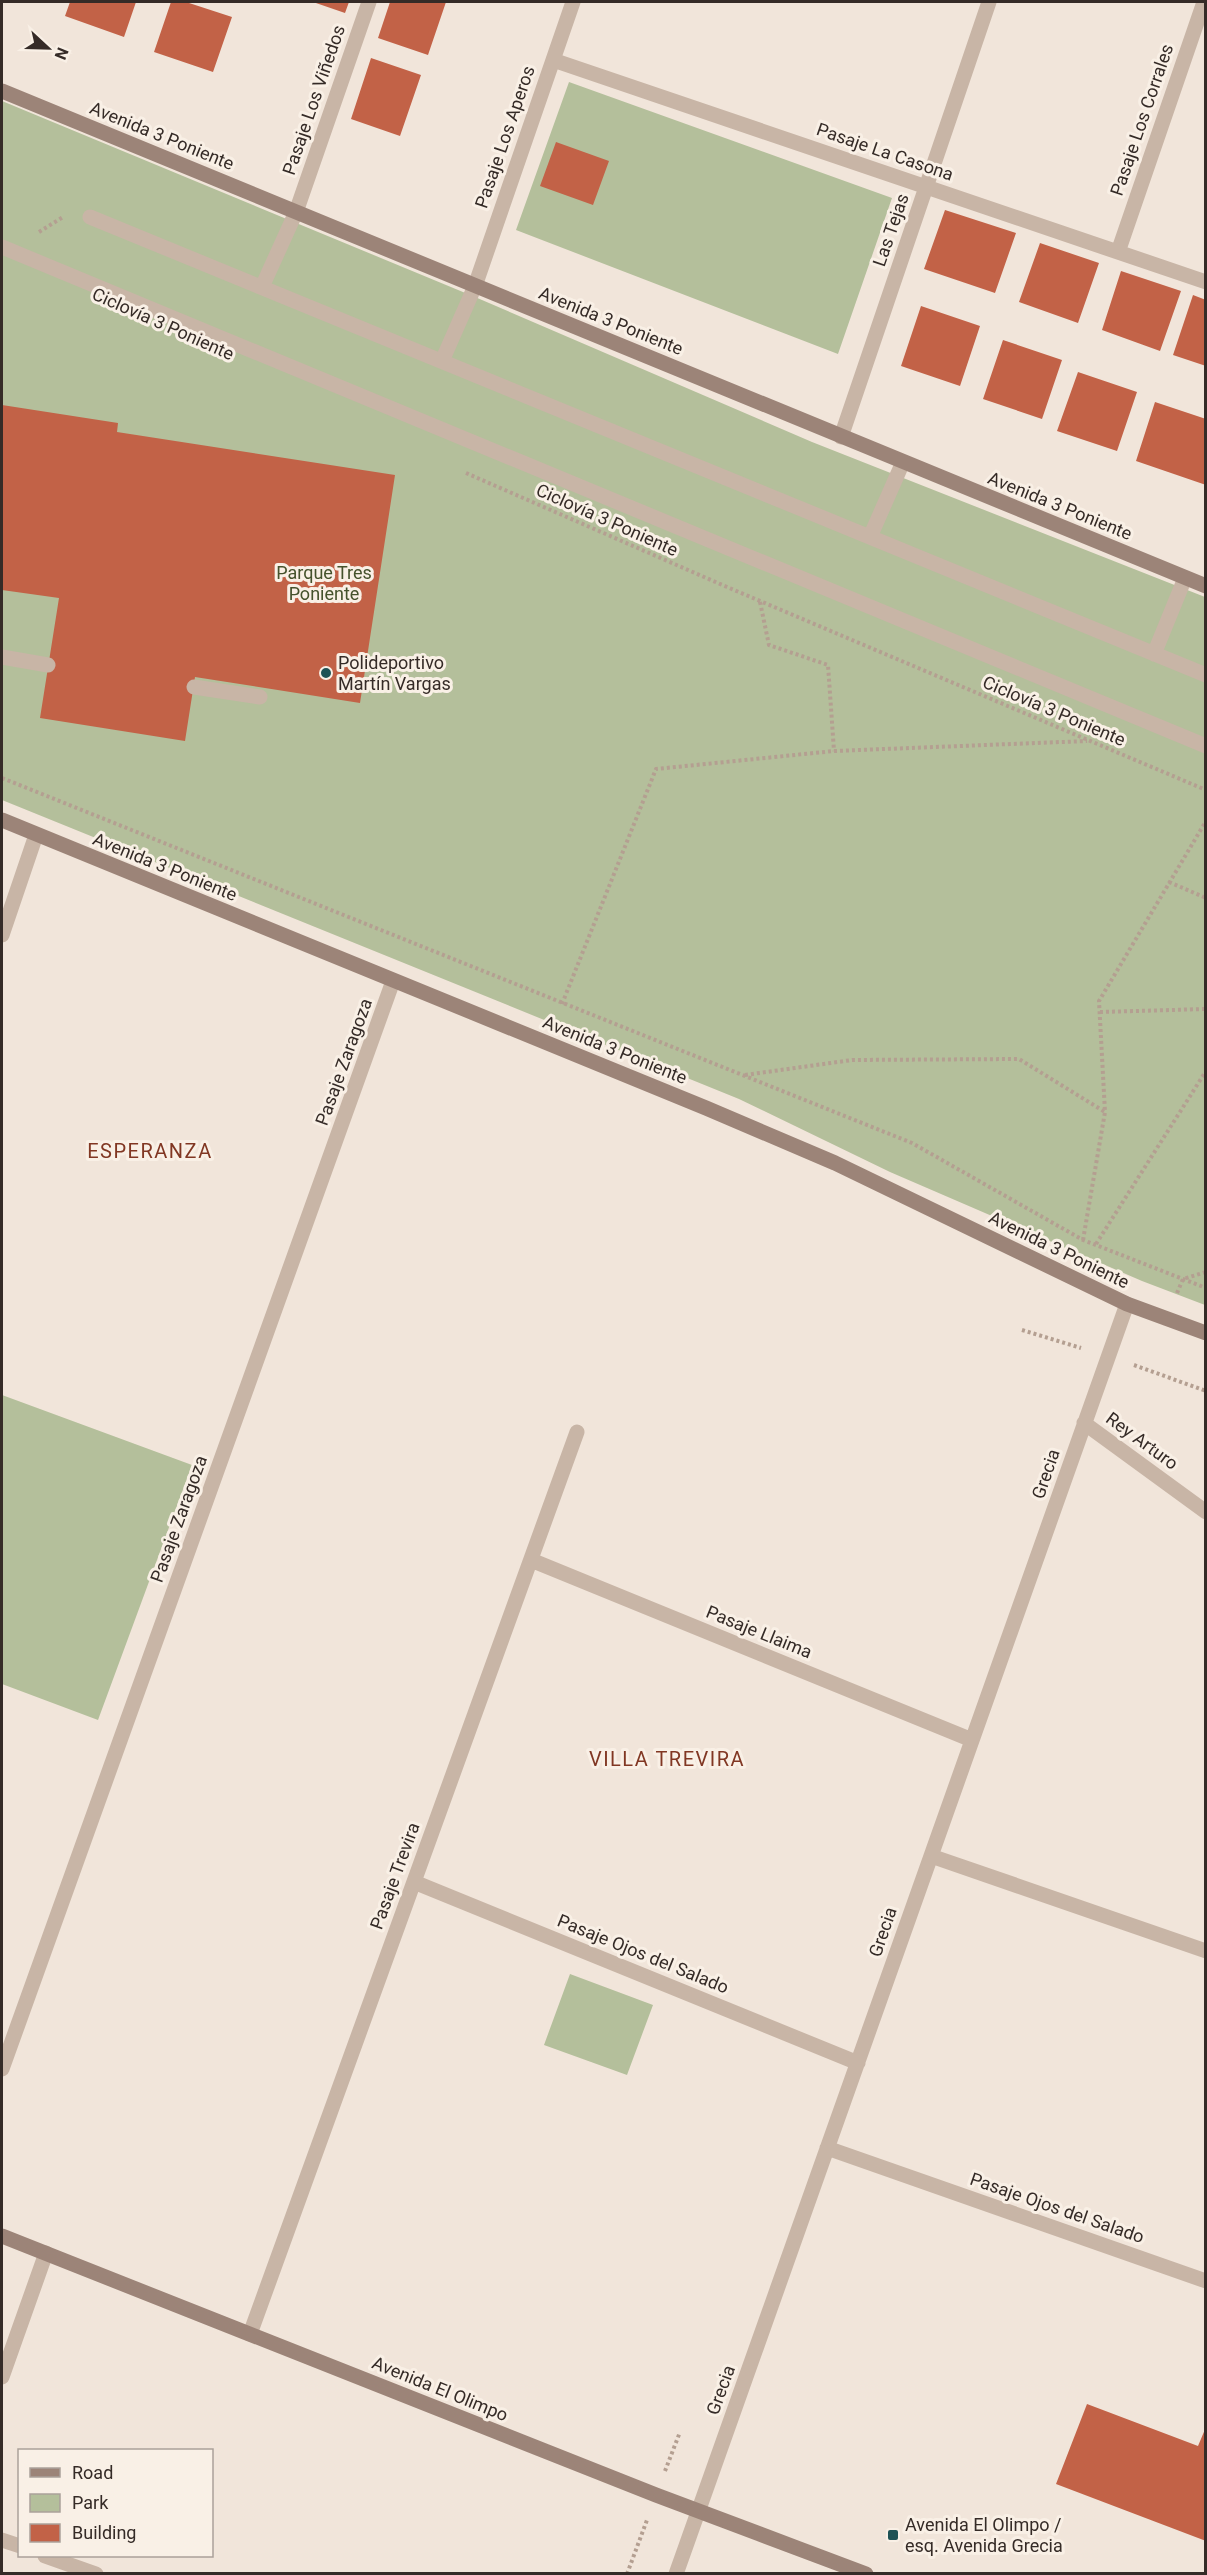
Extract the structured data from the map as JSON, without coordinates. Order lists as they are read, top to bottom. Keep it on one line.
{"streets":{"main road":["Avenida 3 Poniente","Avenida El Olimpo"],"street":["Pasaje Los Viñedos","Pasaje Los Corrales","Pasaje Los Aperos","Pasaje La Casona","Las Tejas","Pasaje Zaragoza","Rey Arturo","Grecia","Pasaje Llaima","Pasaje Trevira","Pasaje Ojos del Salado"],"path":["Ciclovía 3 Poniente"]},"crossings":[["Pasaje Los Viñedos","Avenida 3 Poniente"],["Pasaje Los Corrales","Pasaje La Casona"],["Avenida 3 Poniente","Pasaje Los Aperos"],["Avenida 3 Poniente","Las Tejas"],["Avenida 3 Poniente","Pasaje Zaragoza"],["Avenida 3 Poniente","Grecia"],["Pasaje Los Aperos","Pasaje La Casona"],["Pasaje La Casona","Las Tejas"],["Rey Arturo","Grecia"],["Grecia","Pasaje Llaima"],["Grecia","Pasaje Ojos del Salado"],["Grecia","Avenida El Olimpo"],["Pasaje Llaima","Pasaje Trevira"],["Pasaje Trevira","Pasaje Ojos del Salado"],["Pasaje Trevira","Avenida El Olimpo"]],"districts":["ESPERANZA","VILLA TREVIRA"],"parks":["Parque Tres Poniente"],"places":{"other":["Polideportivo Martín Vargas"],"transit":["Avenida El Olimpo / esq. Avenida Grecia"]},"legend":["Road","Park","Building"],"north":"right"}
